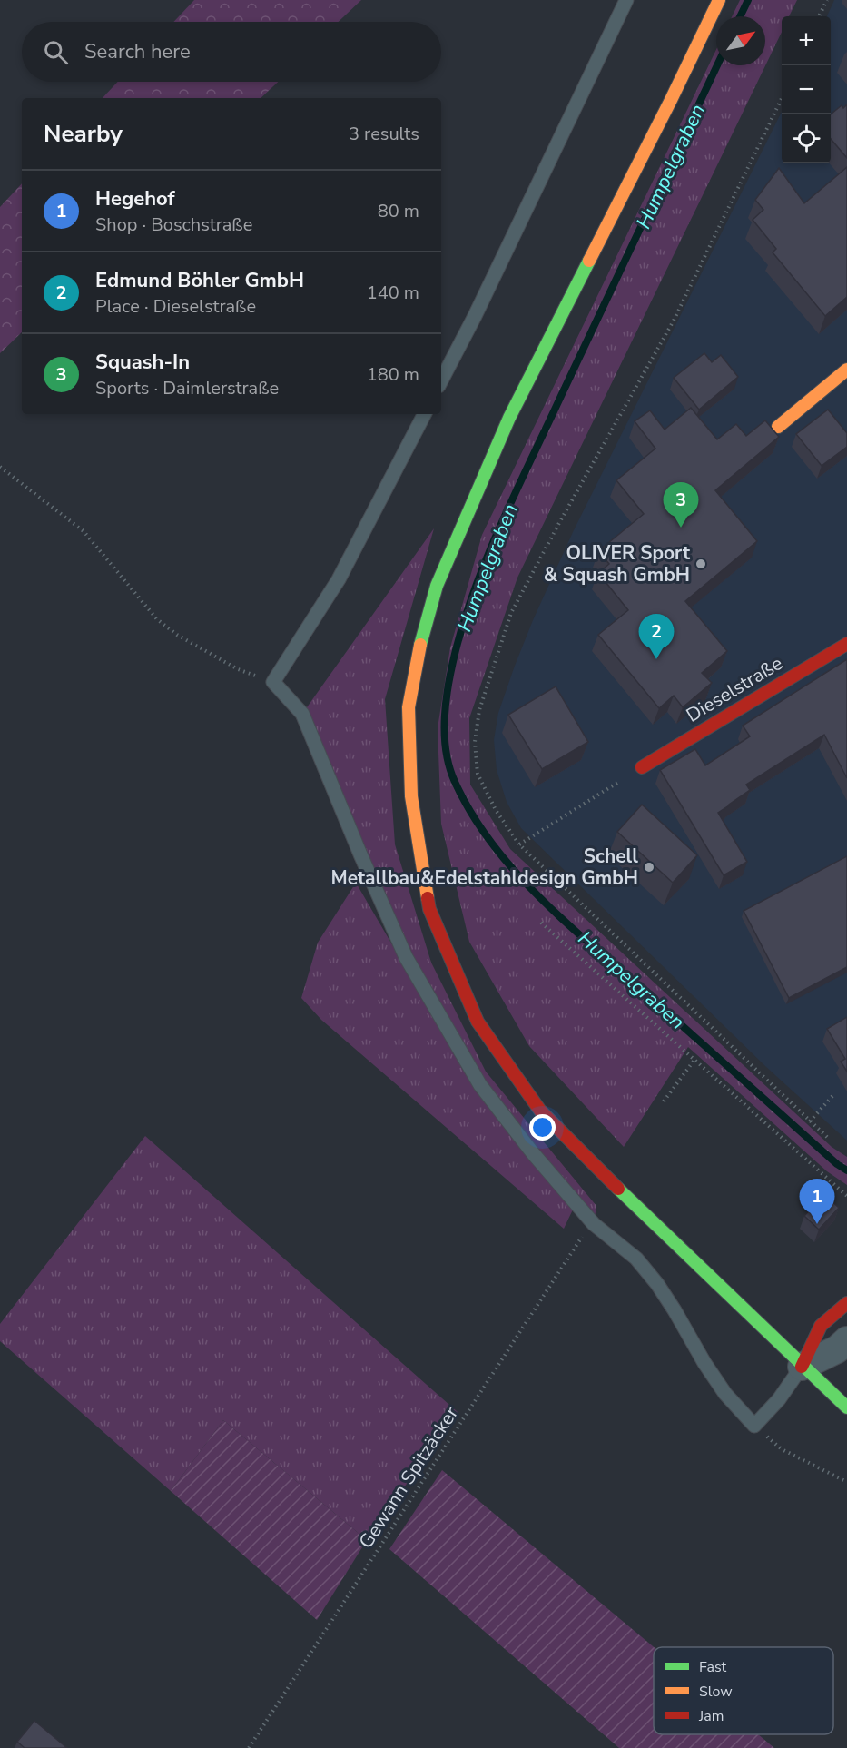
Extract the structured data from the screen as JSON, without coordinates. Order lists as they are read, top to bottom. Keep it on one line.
{"streets":{"main road":["Dieselstraße"],"path":["Gewann Spitzäcker"]},"water":["Humpelgraben"],"places":["OLIVER Sport & Squash GmbH","Schell Metallbau&Edelstahldesign GmbH"],"legend":["Fast","Slow","Jam"],"north":"top right","page":{"map_buttons":["+","−"],"search":"Search here","heading":["Nearby","3 results"],"list":[{"mark":"1","name":"Hegehof","note":"Shop · Boschstraße","value":"80 m"},{"mark":"2","name":"Edmund Böhler GmbH","note":"Place · Dieselstraße","value":"140 m"},{"mark":"3","name":"Squash-In","note":"Sports · Daimlerstraße","value":"180 m"}],"pins":["3","2","1"]}}
